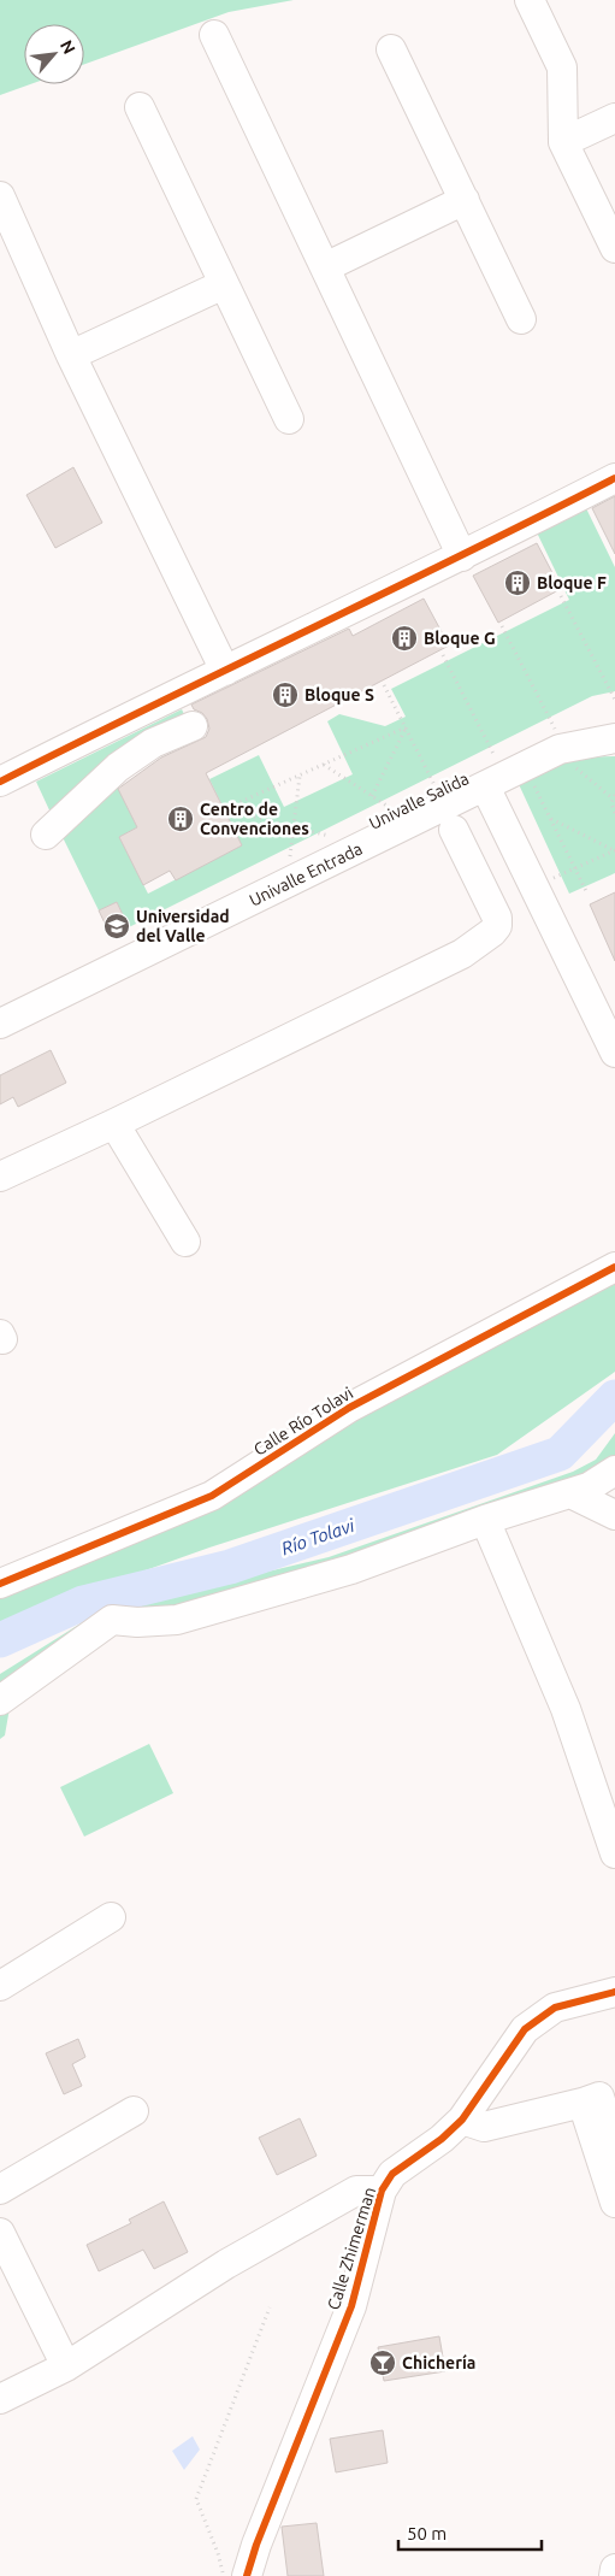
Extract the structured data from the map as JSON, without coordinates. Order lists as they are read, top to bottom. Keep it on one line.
{"streets":{"street":["Univalle Salida","Univalle Entrada","Calle Río Tolavi","Calle Zhimerman"]},"crossings":[["Univalle Salida","Univalle Entrada"]],"water":["Río Tolavi"],"places":{"building":["Bloque F","Bloque G","Bloque S","Centro de Convenciones"],"school or university":["Universidad del Valle"],"bar":["Chichería"]},"scale_bar":"50 m","north":"top right"}
